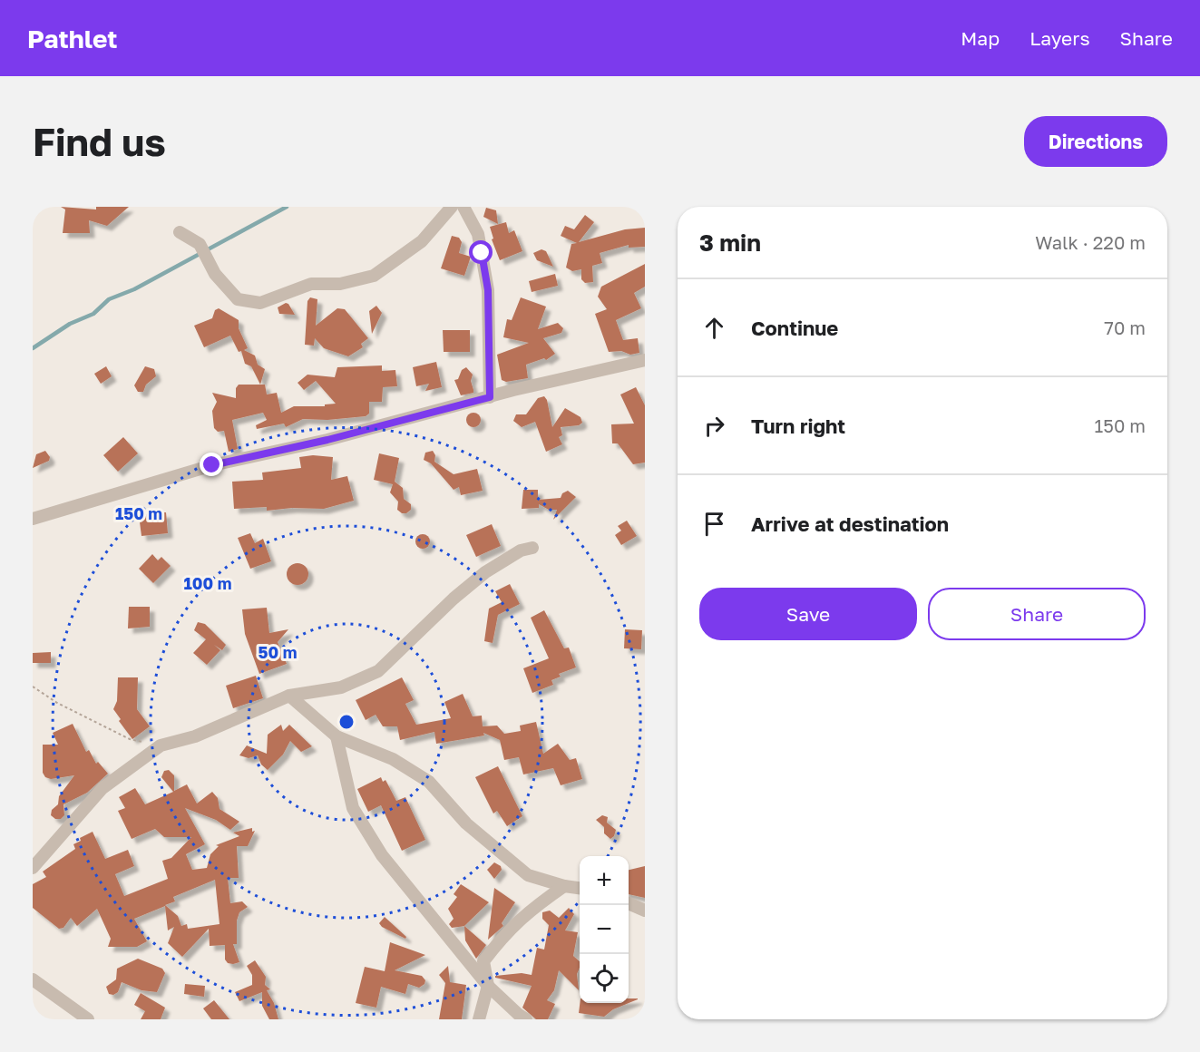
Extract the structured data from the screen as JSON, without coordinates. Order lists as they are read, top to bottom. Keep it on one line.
{"page":{"header":"Pathlet","nav":["Map","Layers","Share"],"buttons":["Directions",["Save","Share"]],"title":"Find us","heading":["3 min","Walk · 220 m"],"list":[["Continue","70 m"],["Turn right","150 m"],"Arrive at destination"],"map_buttons":["+","−"]},"rings":["150 m","100 m","50 m"]}
